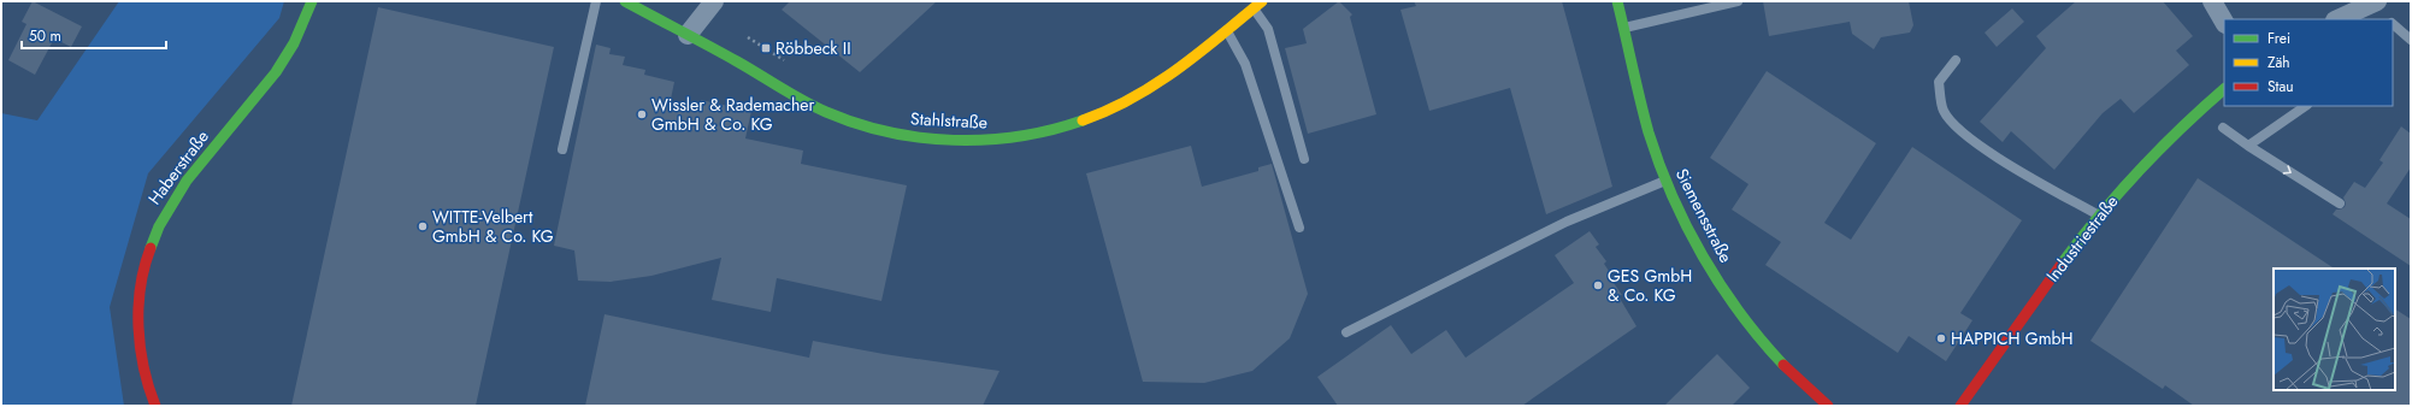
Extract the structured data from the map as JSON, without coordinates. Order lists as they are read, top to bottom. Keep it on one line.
{"streets":{"street":["Stahlstraße","Haberstraße","Siemensstraße","Industriestraße"]},"places":{"transit":["Röbbeck II"],"other":["Wissler & Rademacher GmbH & Co. KG","WITTE-Velbert GmbH & Co. KG","GES GmbH & Co. KG","HAPPICH GmbH"]},"legend":["Frei","Zäh","Stau"],"scale_bar":"50 m"}
